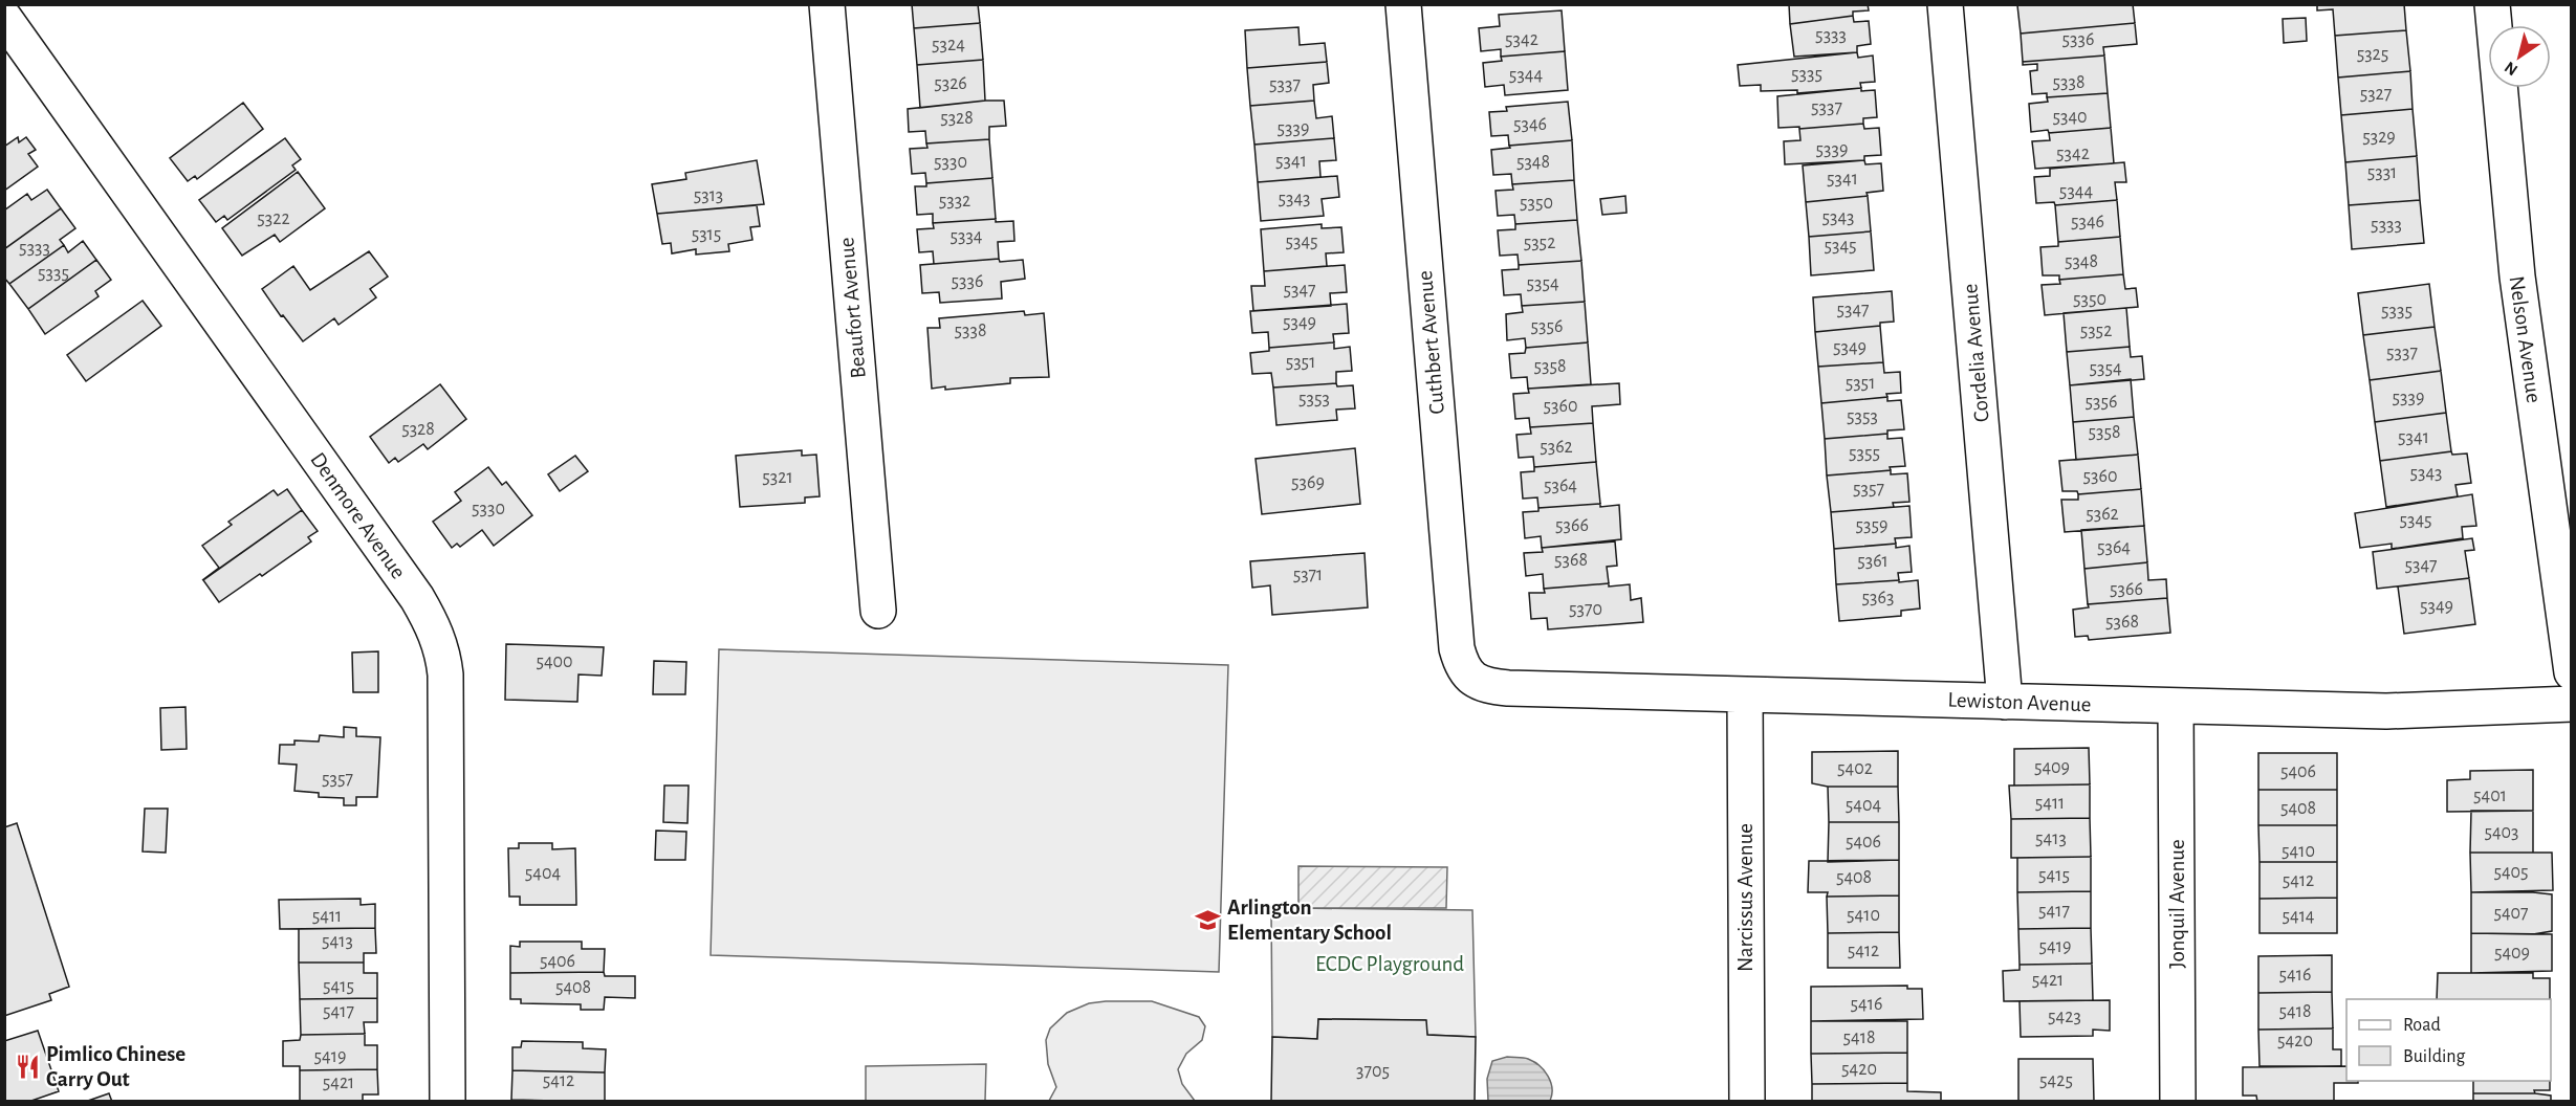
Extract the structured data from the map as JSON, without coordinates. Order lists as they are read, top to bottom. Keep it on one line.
{"streets":{"street":["Beaufort Avenue","Nelson Avenue","Cuthbert Avenue","Cordelia Avenue","Denmore Avenue","Lewiston Avenue","Narcissus Avenue","Jonquil Avenue"]},"crossings":[["Cuthbert Avenue","Lewiston Avenue"],["Cordelia Avenue","Lewiston Avenue"],["Lewiston Avenue","Narcissus Avenue"],["Lewiston Avenue","Jonquil Avenue"]],"parks":["ECDC Playground"],"places":{"school or university":["Arlington Elementary School"],"restaurant":["Pimlico Chinese Carry Out"]},"house_numbers":["5333","5342","5336","5324","5325","5335","5344","5338","5326","5337","5327","5337","5340","5328","5346","5339","5329","5339","5342","5341","5330","5348","5331","5341","5344","5313","5343","5332","5350","5343","5322","5346","5333","5315","5334","5345","5352","5345","5333","5348","5335","5336","5354","5347","5350","5347","5335","5349","5356","5338","5352","5349","5337","5351","5358","5354","5351","5339","5353","5356","5360","5353","5328","5358","5341","5362","5355","5343","5360","5321","5369","5364","5357","5330","5362","5345","5366","5359","5364","5368","5361","5347","5371","5366","5363","5349","5370","5368","5400","5409","5402","5406","5357","5401","5411","5404","5408","5403","5413","5406","5410","5405","5404","5415","5408","5412","5417","5407","5410","5411","5414","5413","5419","5412","5409","5406","5416","5421","5415","5408","5416","5417","5418","5423","5418","5420","5419","5420","3705","5412","5425","5421"],"legend":["Road","Building"],"north":"bottom left"}
